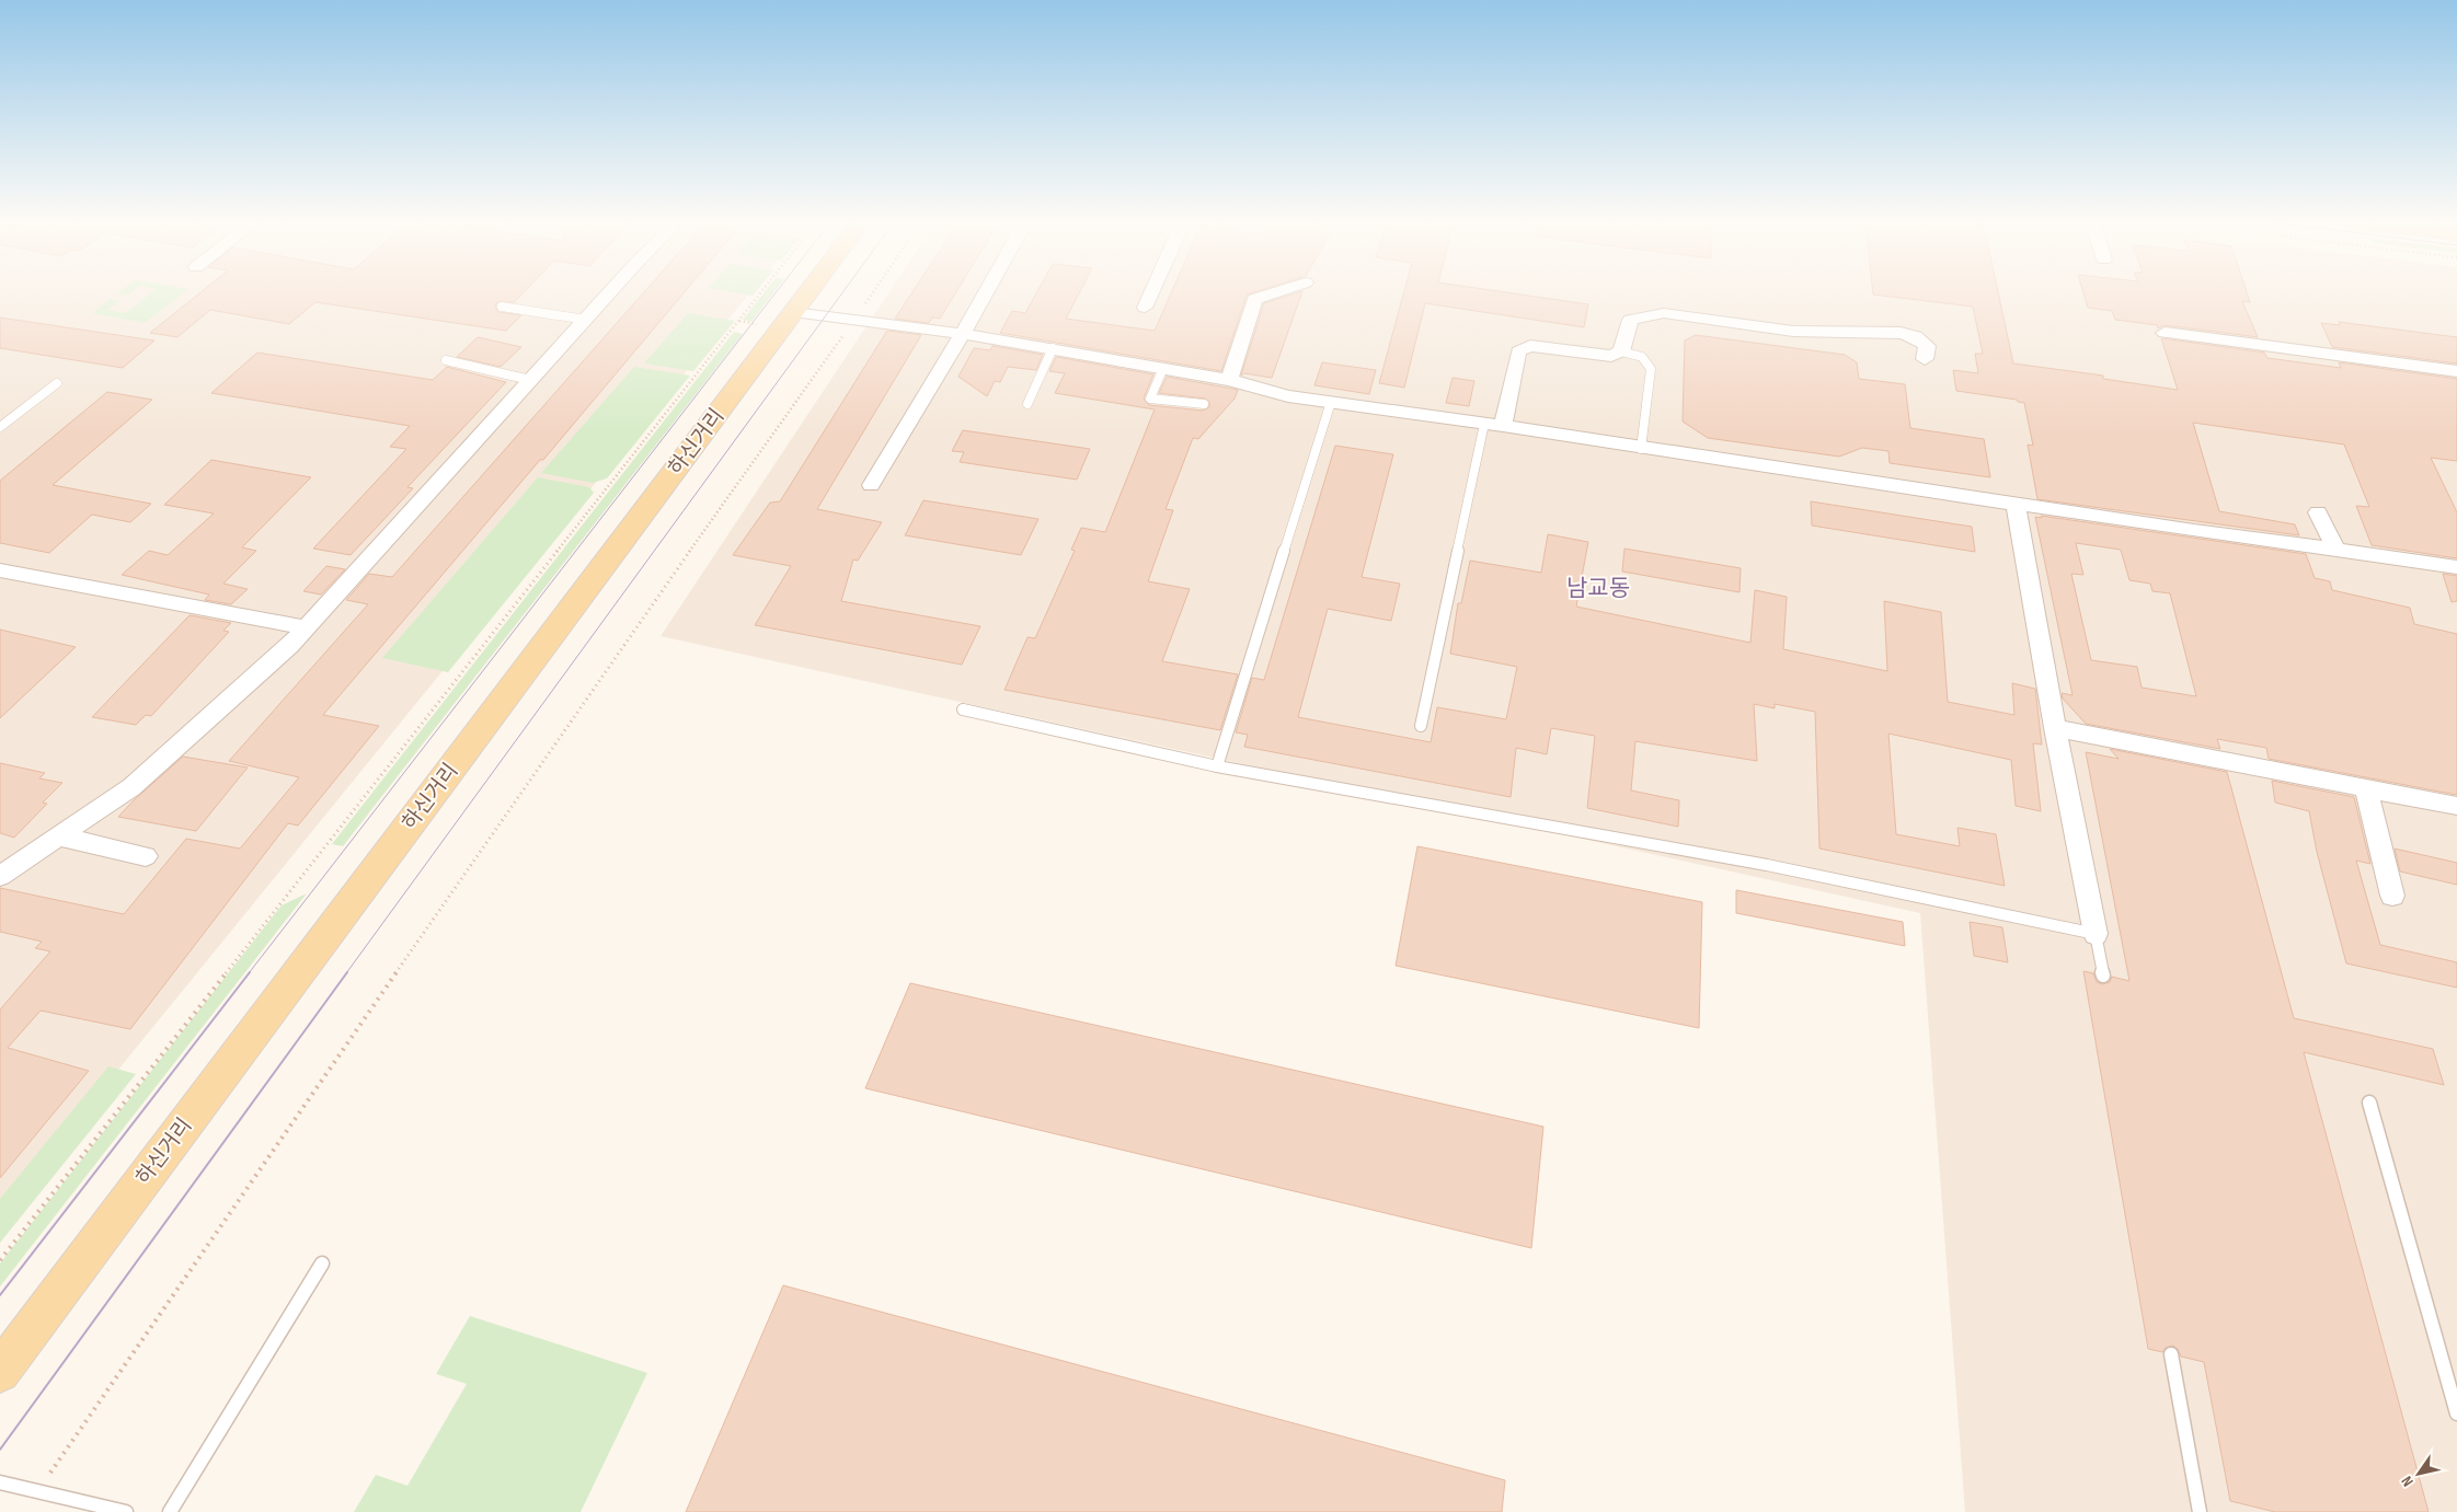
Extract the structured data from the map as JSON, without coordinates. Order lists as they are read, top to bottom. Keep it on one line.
{"streets":{"main road":["하신거리"]},"districts":["남교동"],"north":"bottom left"}
